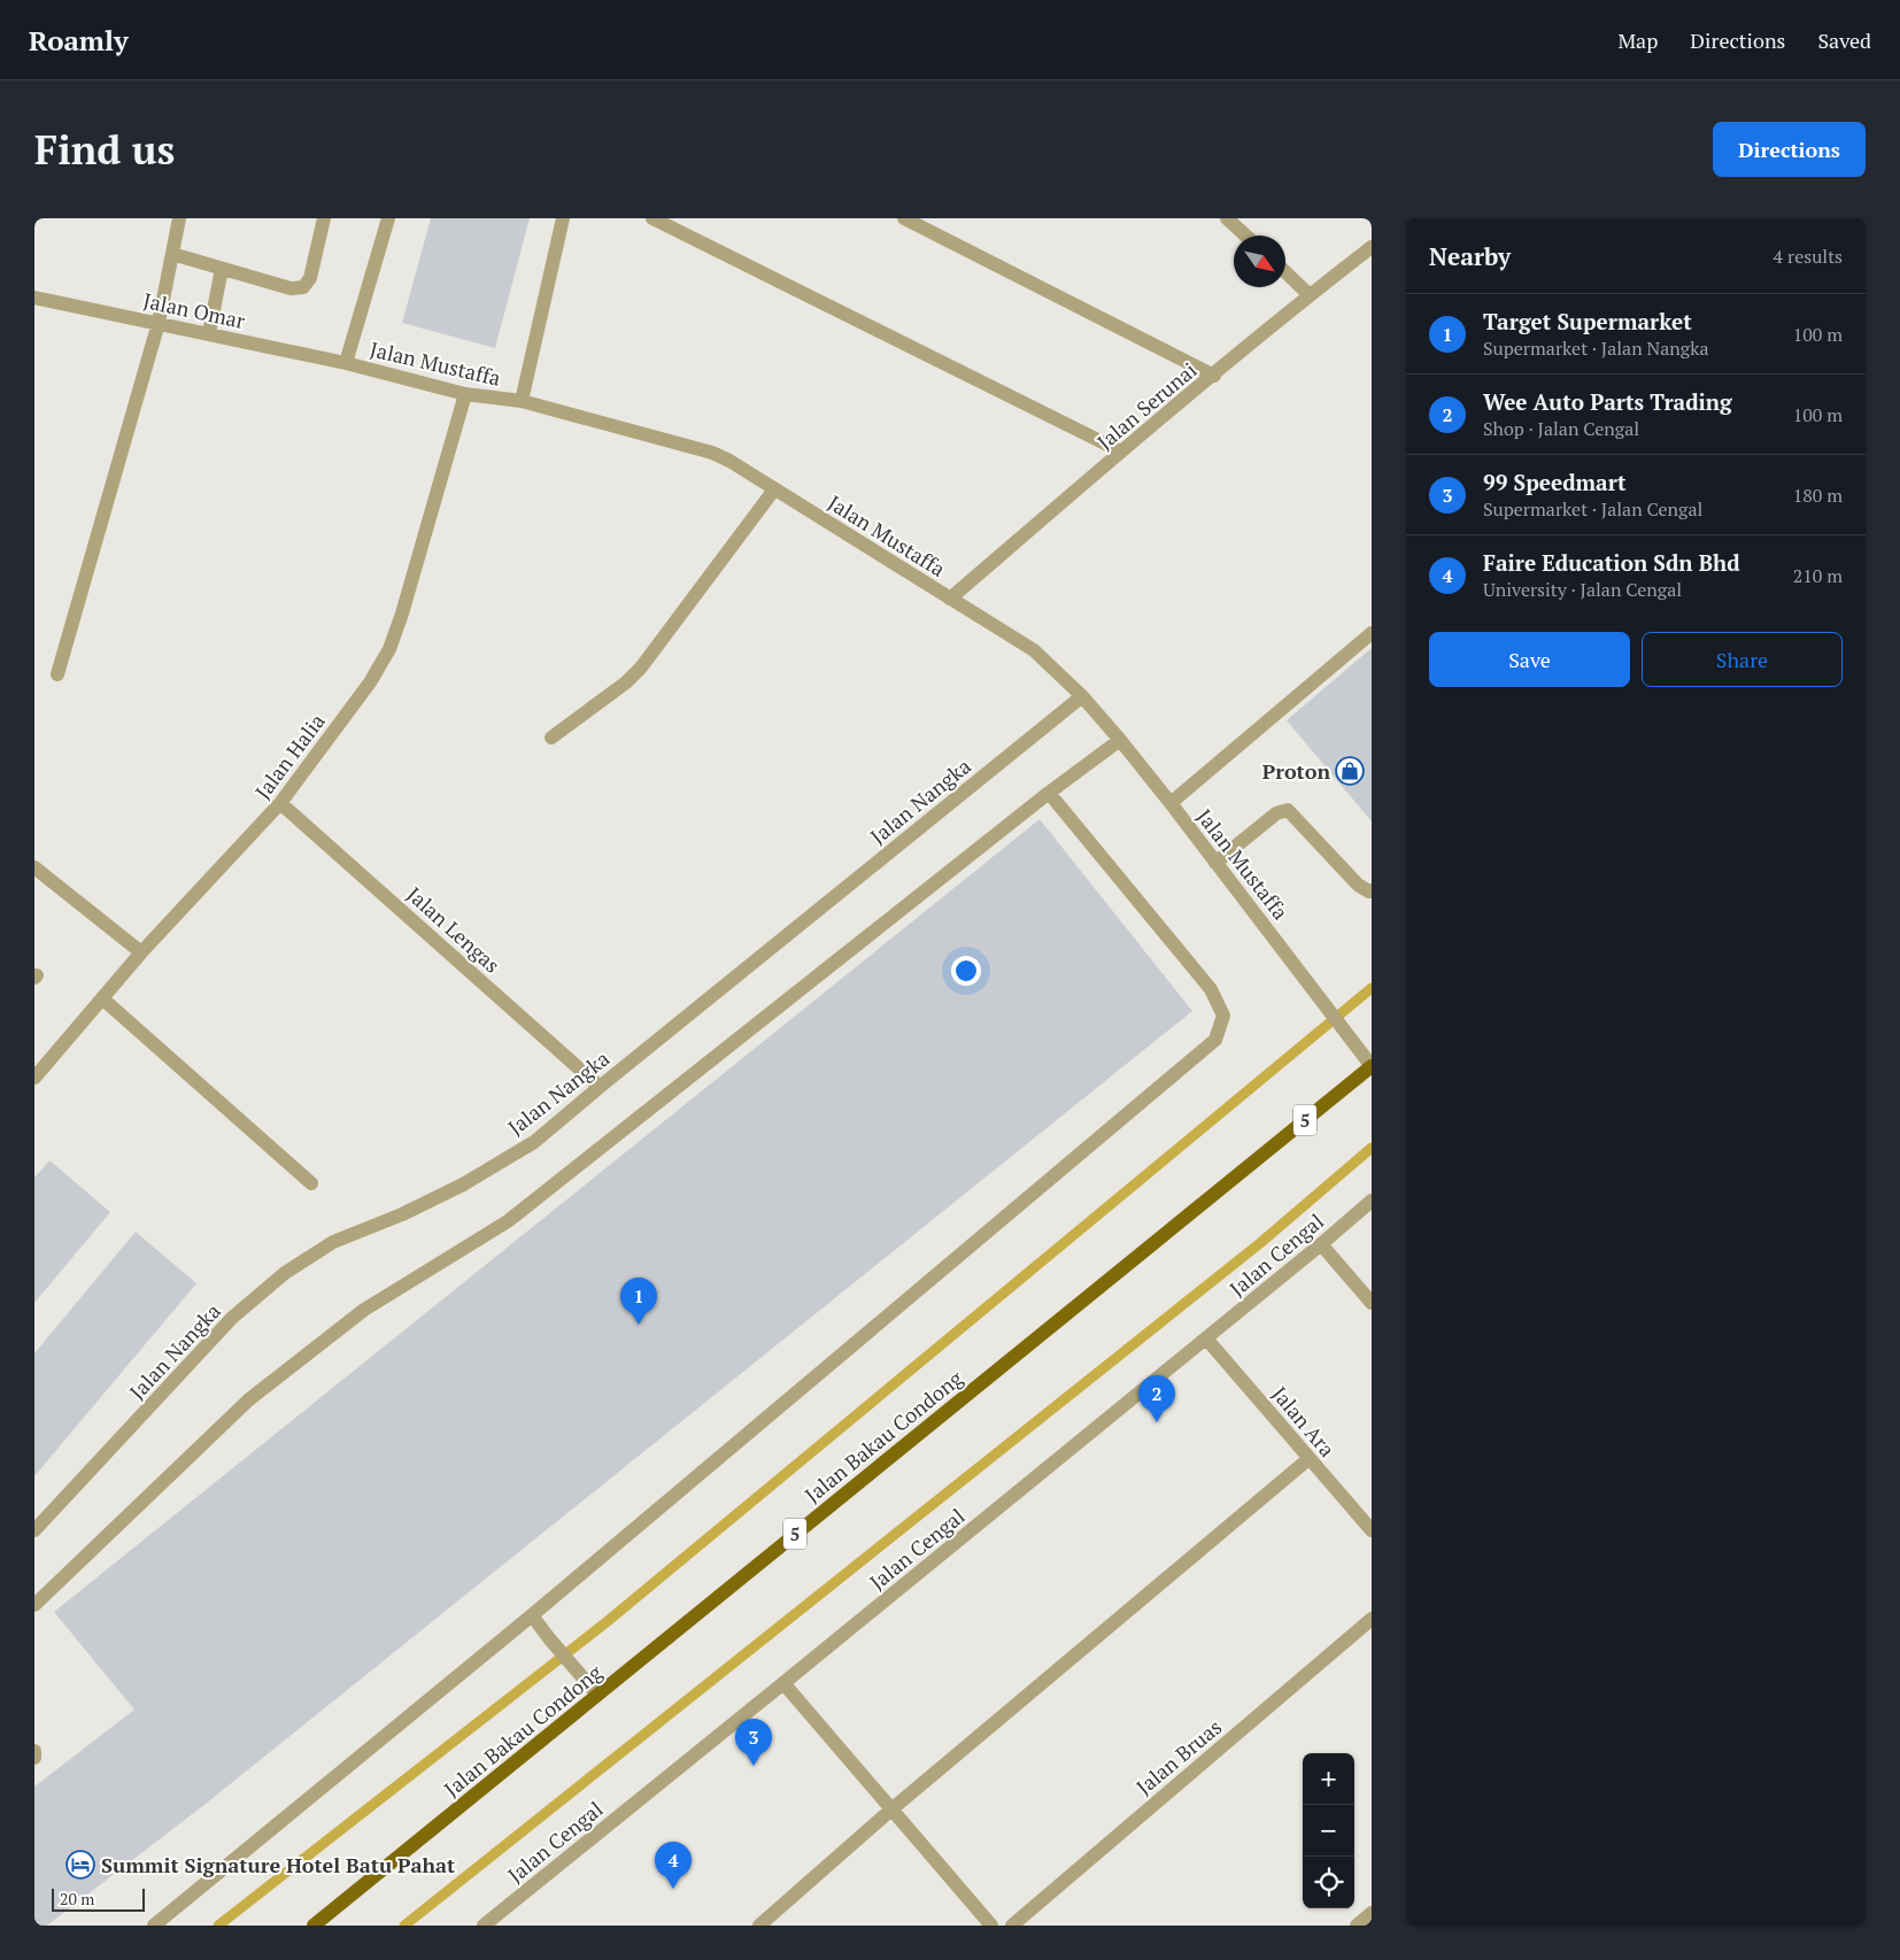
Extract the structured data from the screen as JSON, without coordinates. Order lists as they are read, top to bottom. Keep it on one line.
{"streets":{"main road":["5","Jalan Bakau Condong"],"street":["Jalan Omar","Jalan Mustaffa","Jalan Serunai","Jalan Halia","Jalan Nangka","Jalan Lengas","Jalan Cengal","Jalan Ara","Jalan Bruas"]},"crossings":[["Jalan Omar","Jalan Mustaffa"],["Jalan Mustaffa","Jalan Serunai"],["Jalan Mustaffa","Jalan Halia"],["Jalan Mustaffa","Jalan Nangka"],["Jalan Mustaffa","Jalan Bakau Condong"],["Jalan Halia","Jalan Lengas"],["Jalan Nangka","Jalan Lengas"],["Jalan Cengal","Jalan Ara"]],"places":{"shop":["Proton"],"hotel":["Summit Signature Hotel Batu Pahat"]},"scale_bar":"20 m","north":"bottom right","page":{"header":"Roamly","nav":["Map","Directions","Saved"],"buttons":["Directions",["Save","Share"]],"title":"Find us","heading":["Nearby","4 results"],"list":[{"mark":"1","name":"Target Supermarket","note":"Supermarket · Jalan Nangka","value":"100 m"},{"mark":"2","name":"Wee Auto Parts Trading","note":"Shop · Jalan Cengal","value":"100 m"},{"mark":"3","name":"99 Speedmart","note":"Supermarket · Jalan Cengal","value":"180 m"},{"mark":"4","name":"Faire Education Sdn Bhd","note":"University · Jalan Cengal","value":"210 m"}],"pins":["1","2","3","4"],"map_buttons":["+","−"],"scale":"20 m"}}
